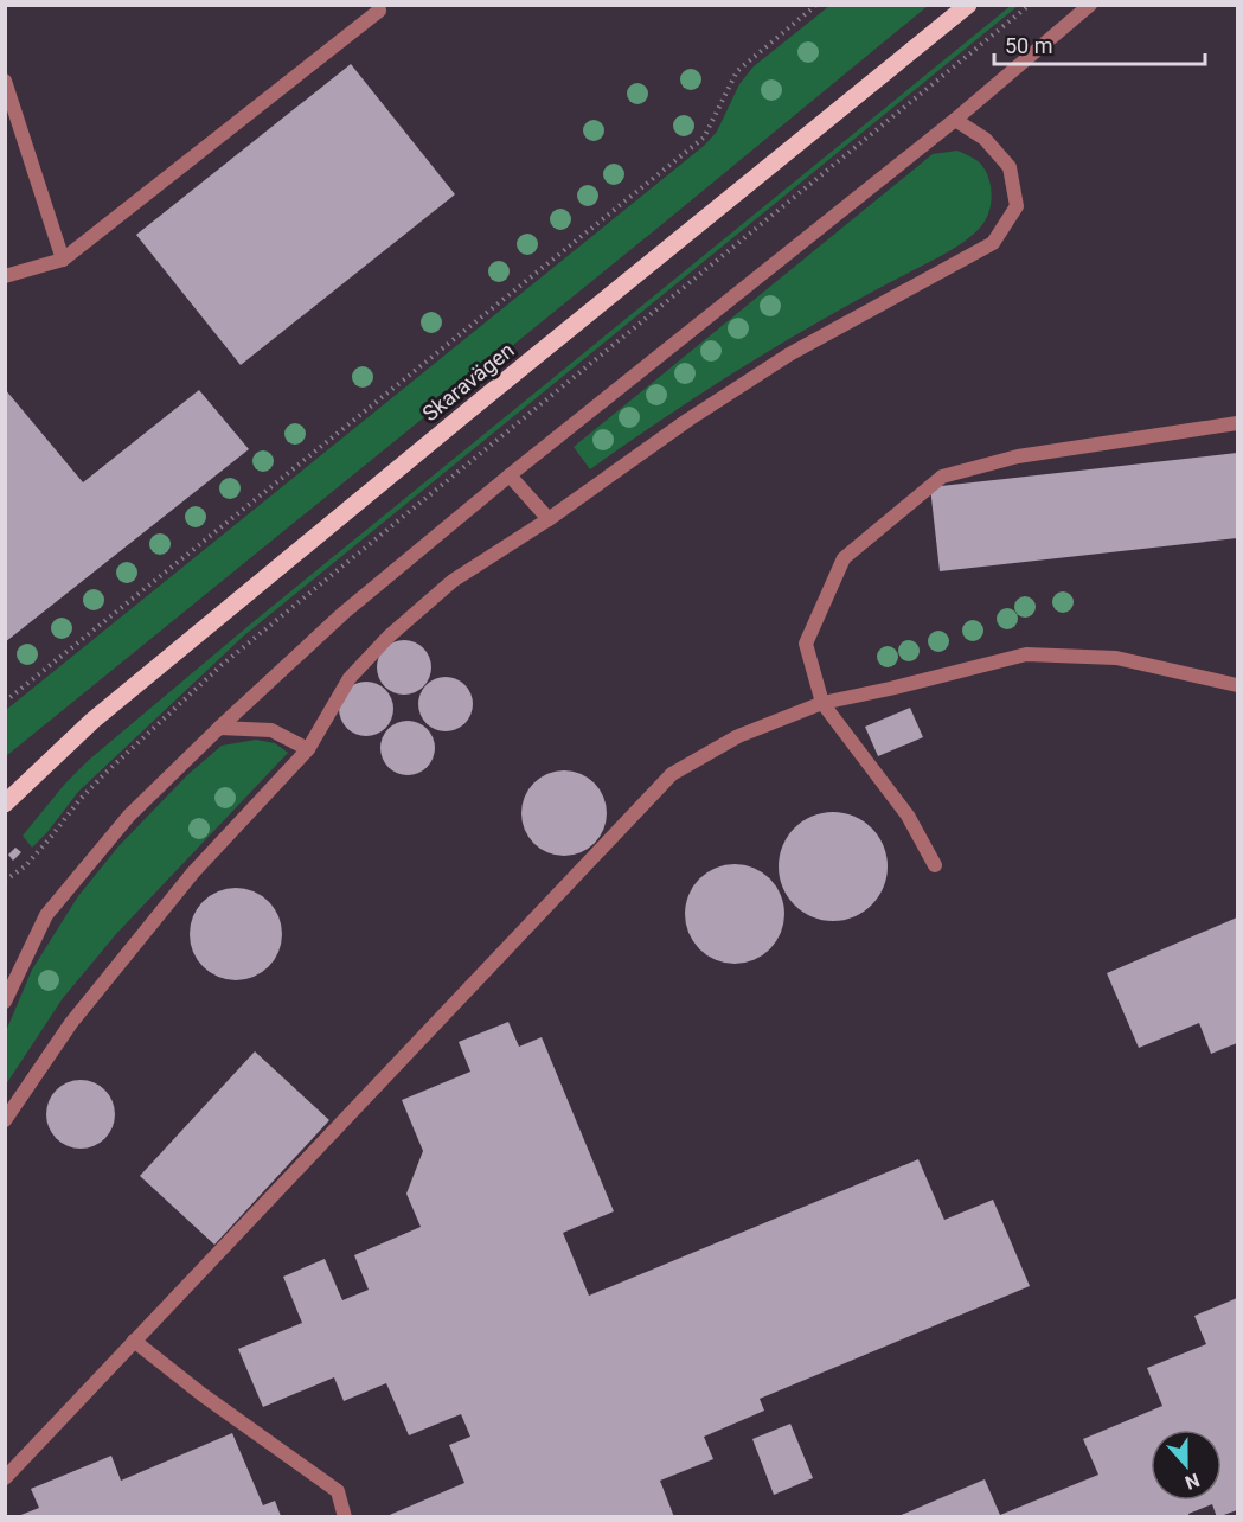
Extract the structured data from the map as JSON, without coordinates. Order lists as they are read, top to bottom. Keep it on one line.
{"streets":{"main road":["Skaravägen"]},"scale_bar":"50 m","north":"bottom"}
